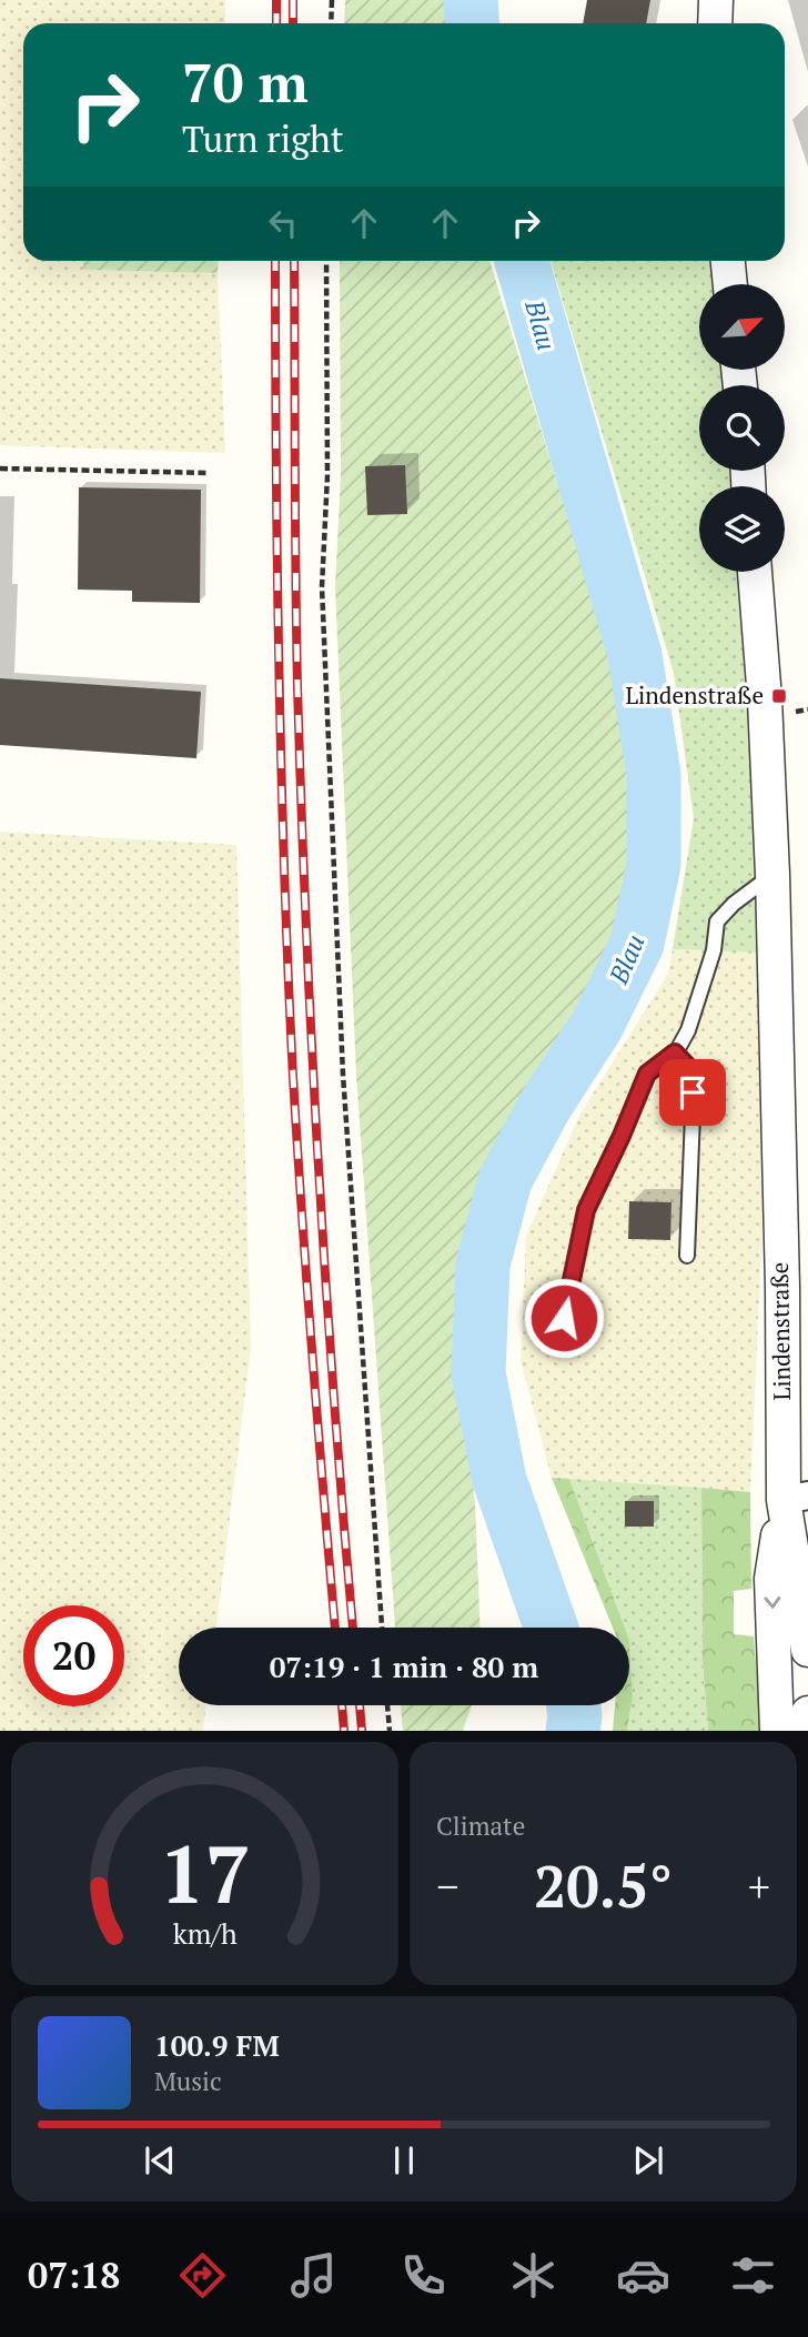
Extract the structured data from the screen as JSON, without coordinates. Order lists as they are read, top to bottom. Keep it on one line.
{"streets":{"street":["Lindenstraße"]},"water":["Blau"],"places":{"transit":["Lindenstraße"]},"north":"top right","page":{"turn":["70 m","Turn right"],"limit":"20","trip":"07:19 · 1 min · 80 m","tile":"Climate","heat":["−","20.5°","+"],"song":["100.9 FM","Music"],"tabs":"07:18","gauge":["17","km/h"]}}
